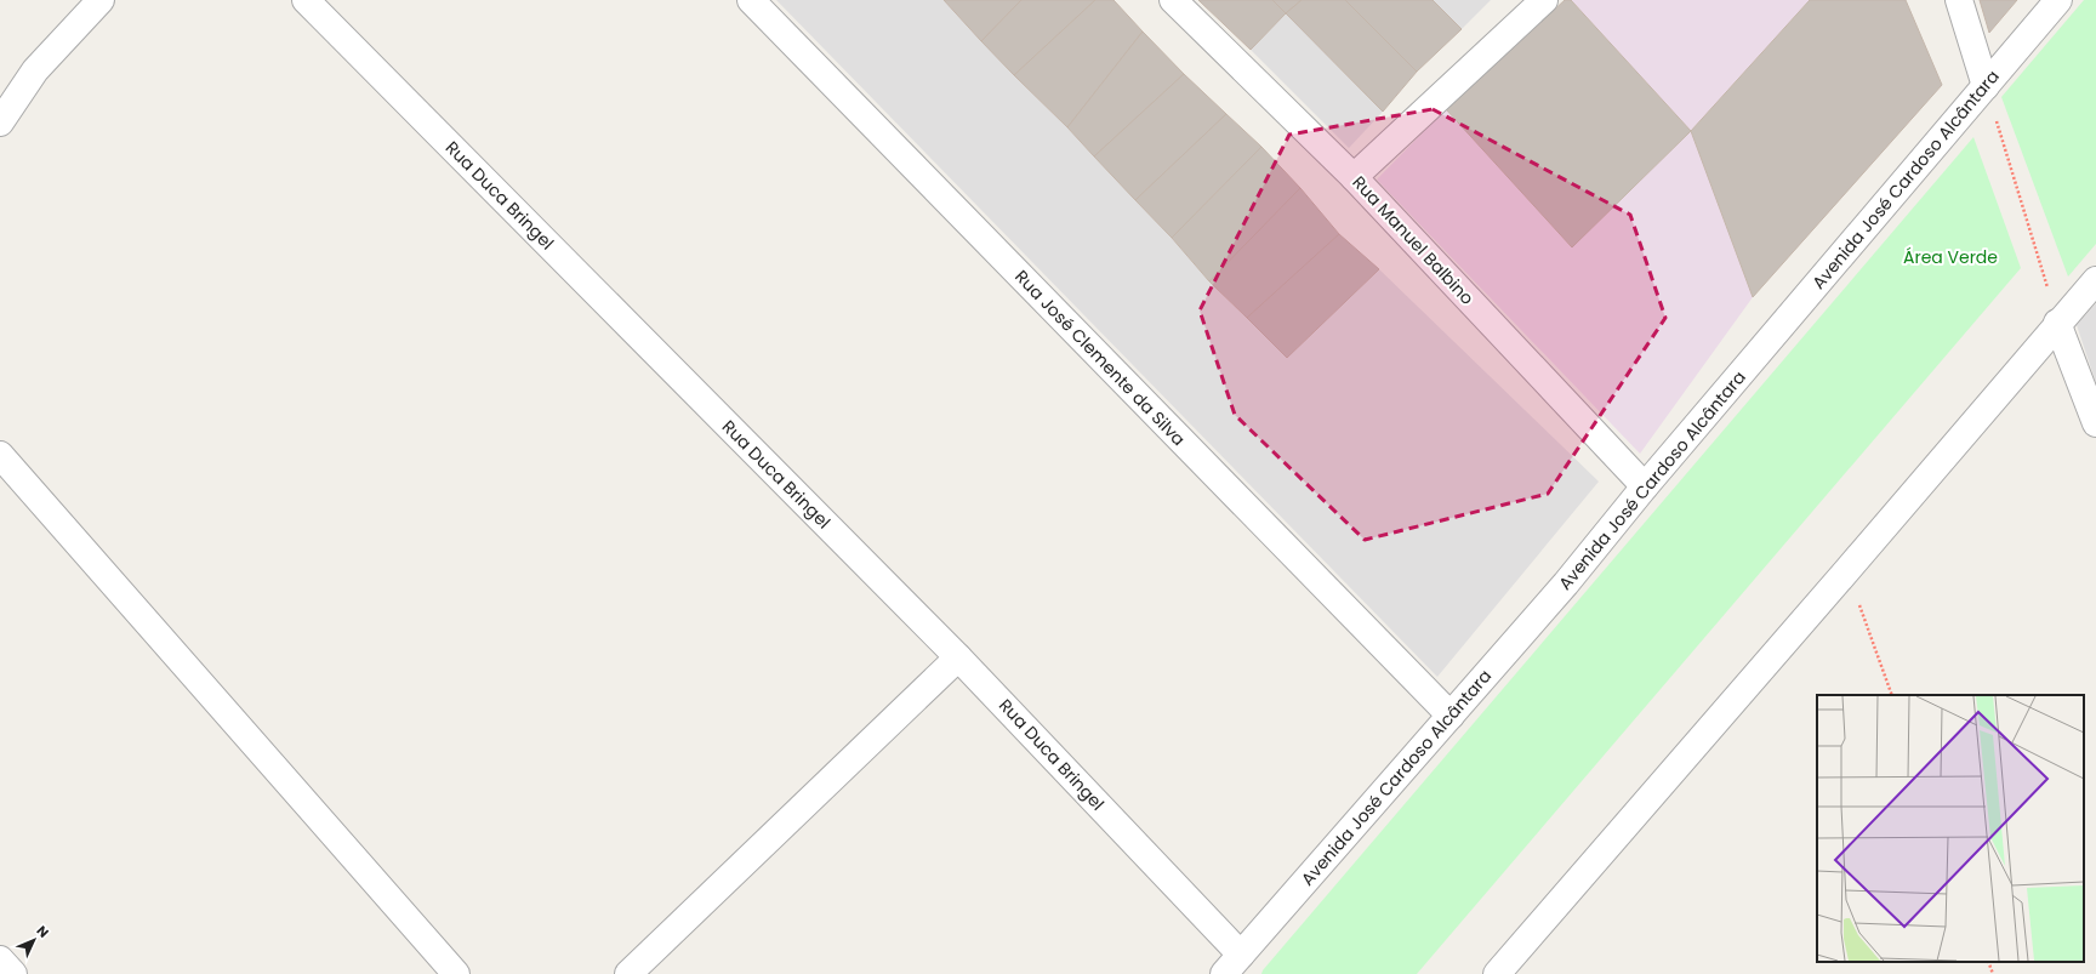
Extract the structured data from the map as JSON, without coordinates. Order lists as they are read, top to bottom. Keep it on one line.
{"streets":{"street":["Avenida José Cardoso Alcântara","Rua Duca Bringel","Rua Manuel Balbino","Rua José Clemente da Silva"]},"crossings":[["Avenida José Cardoso Alcântara","Rua Duca Bringel"],["Avenida José Cardoso Alcântara","Rua Manuel Balbino"],["Avenida José Cardoso Alcântara","Rua José Clemente da Silva"]],"parks":["Área Verde"],"north":"top right"}
